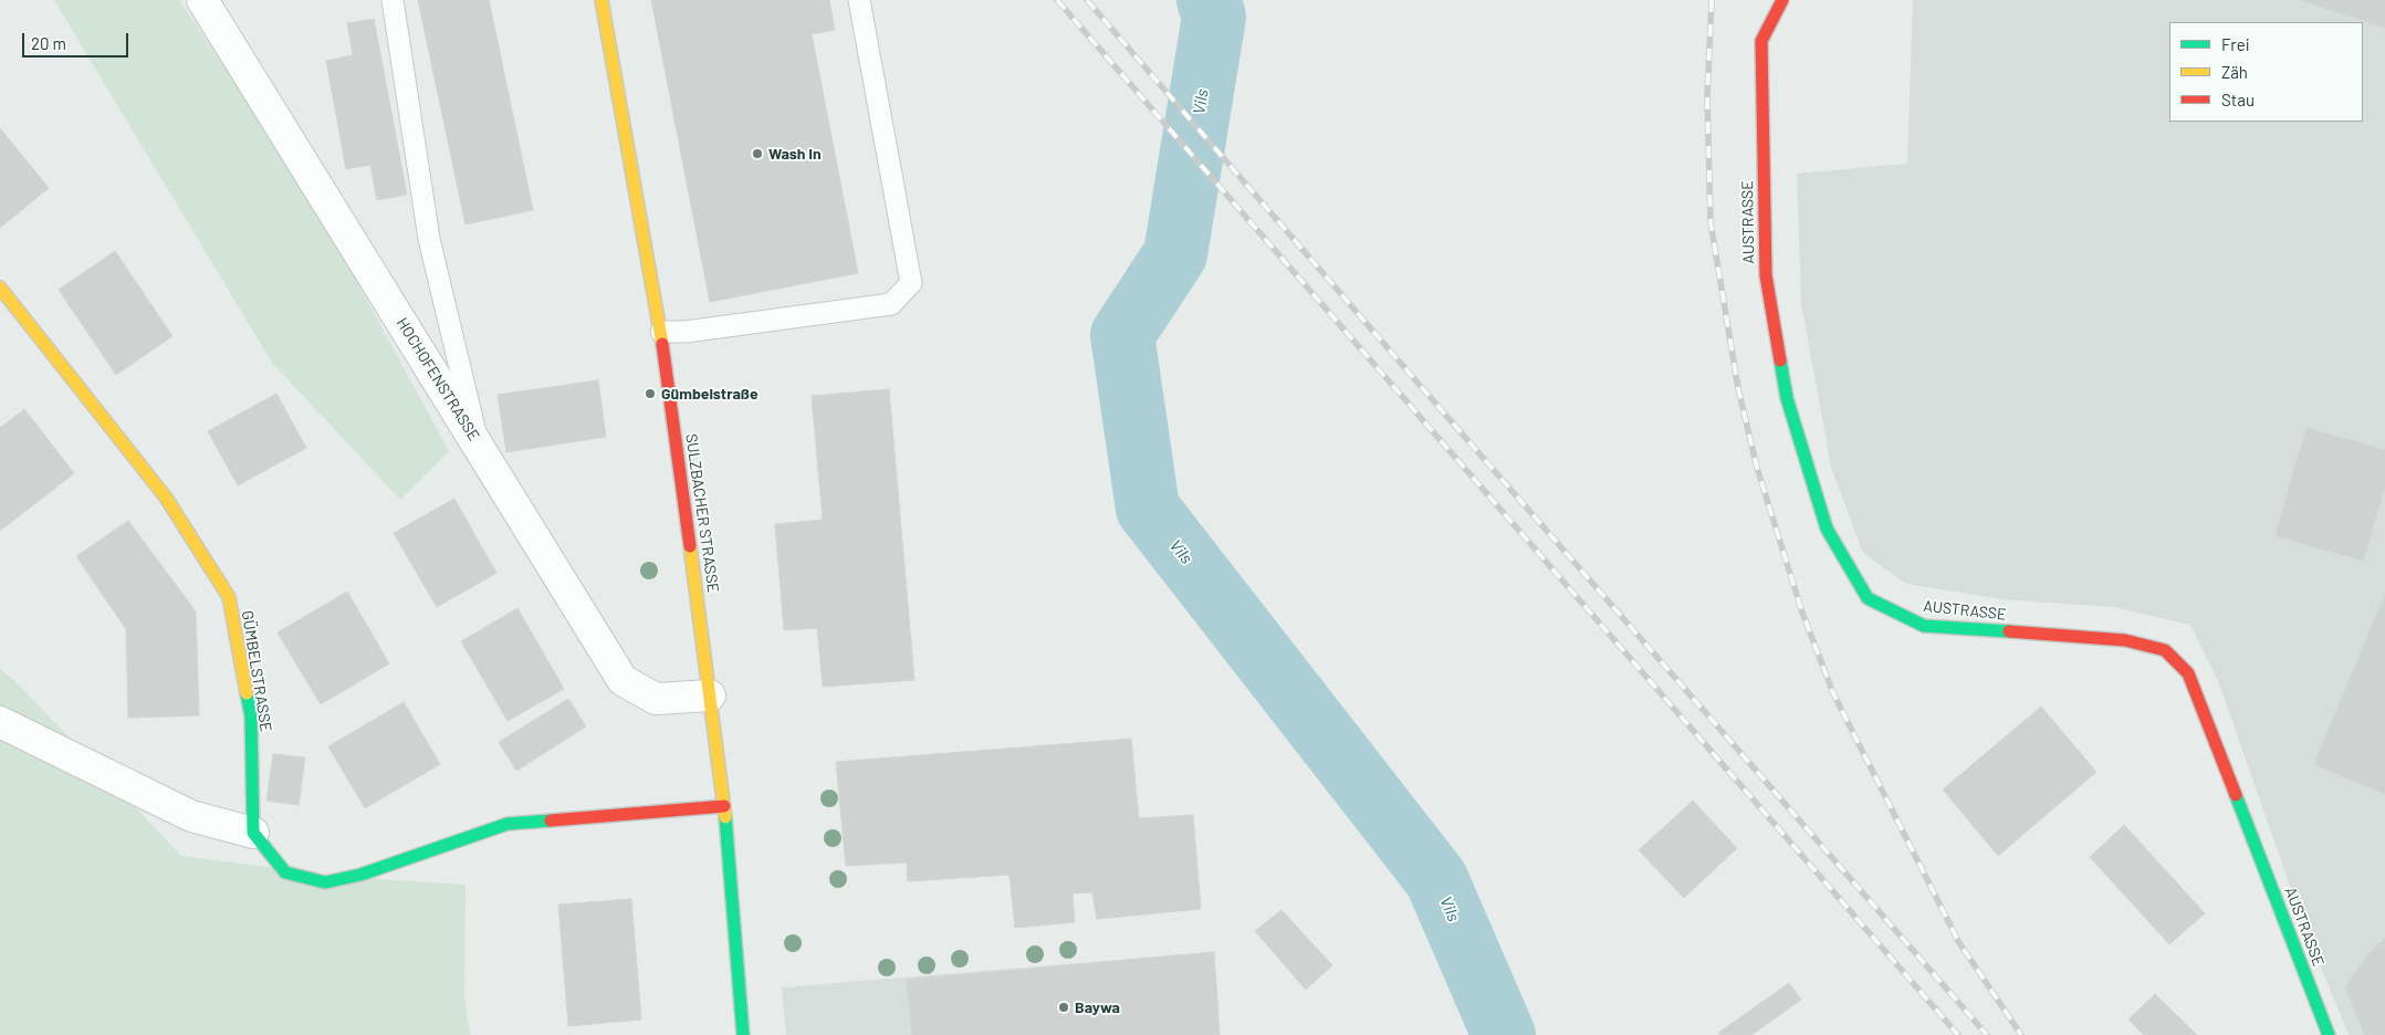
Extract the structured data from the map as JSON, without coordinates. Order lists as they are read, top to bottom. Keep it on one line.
{"streets":{"street":["AUSTRASSE","HOCHOFENSTRASSE","SULZBACHER STRASSE","GÜMBELSTRASSE"]},"crossings":[["HOCHOFENSTRASSE","SULZBACHER STRASSE"]],"water":["Vils"],"places":["Wash In","Gümbelstraße","Baywa"],"legend":["Frei","Zäh","Stau"],"scale_bar":"20 m"}
